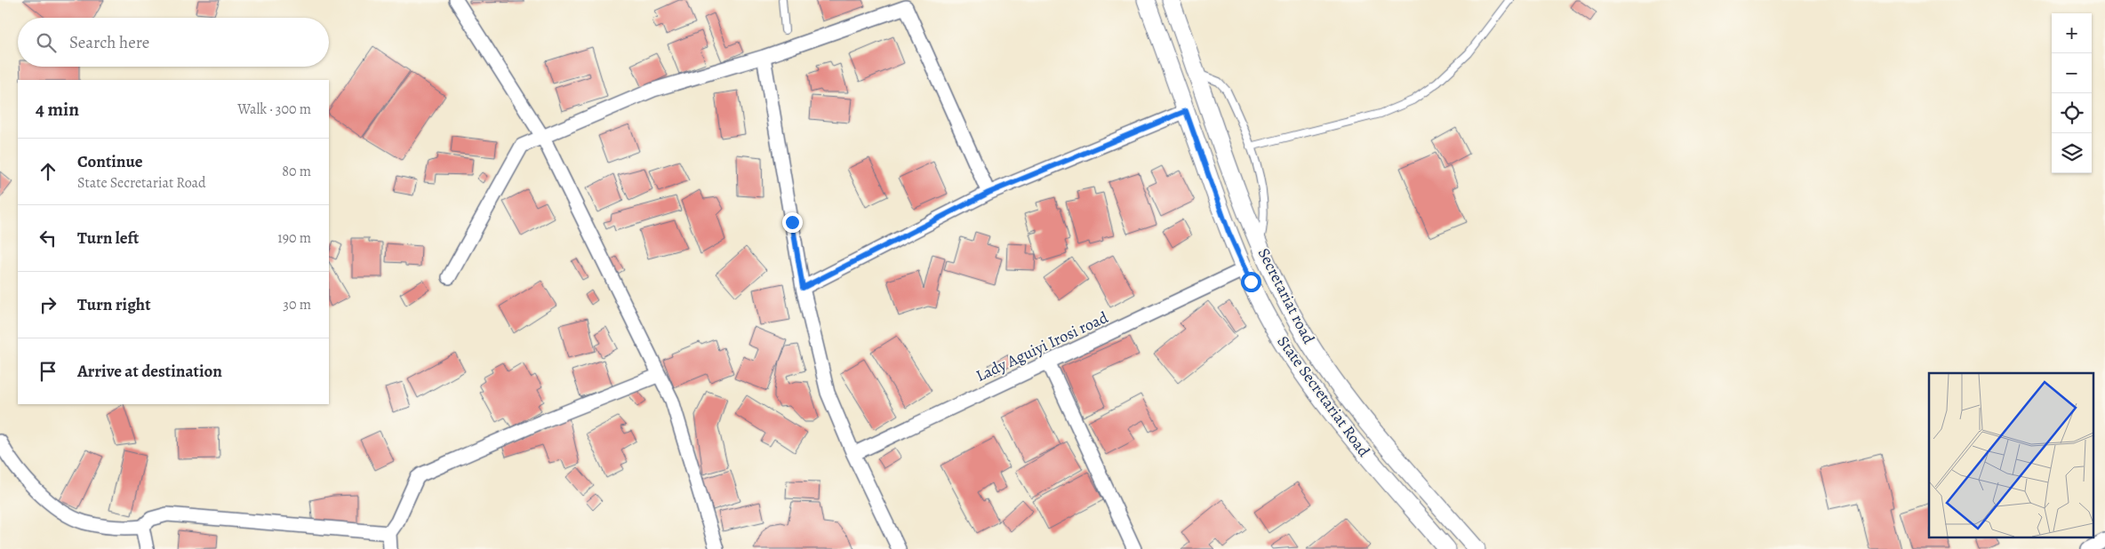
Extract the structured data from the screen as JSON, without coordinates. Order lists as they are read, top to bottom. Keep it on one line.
{"streets":{"street":["Secretariat road","Lady Aguiyi Irosi road","State Secretariat Road"]},"crossings":[["Lady Aguiyi Irosi road","State Secretariat Road"]],"page":{"map_buttons":["+","−"],"search":"Search here","heading":["4 min","Walk · 300 m"],"list":[["Continue","State Secretariat Road","80 m"],["Turn left","190 m"],["Turn right","30 m"],"Arrive at destination"]}}
